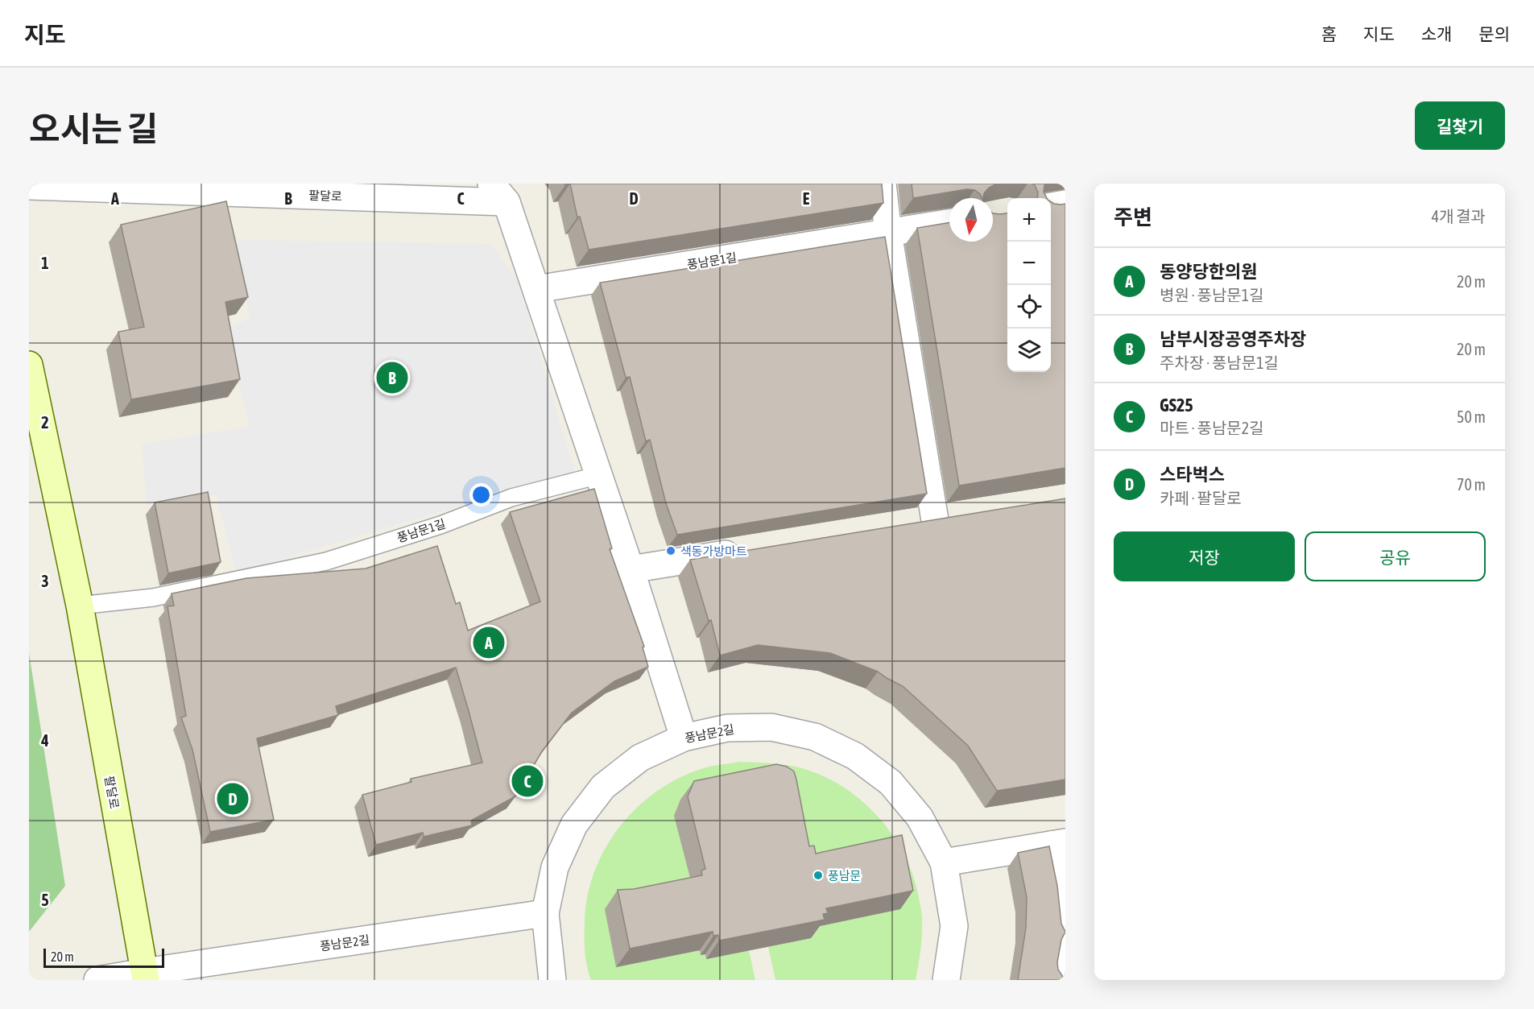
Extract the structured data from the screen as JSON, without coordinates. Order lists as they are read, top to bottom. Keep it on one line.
{"streets":{"street":["팔달로","풍남문1길","풍남문2길"]},"crossings":[["팔달로","풍남문1길"],["팔달로","풍남문2길"]],"places":["색동가방마트","풍남문"],"scale_bar":"20 m","north":"bottom","page":{"header":"지도","nav":["홈","지도","소개","문의"],"title":"오시는 길","buttons":["길찾기",["저장","공유"]],"heading":["주변","4개 결과"],"map_buttons":["+","−"],"list":[{"mark":"A","name":"동양당한의원","note":"병원 · 풍남문1길","value":"20 m"},{"mark":"B","name":"남부시장공영주차장","note":"주차장 · 풍남문1길","value":"20 m"},{"mark":"C","name":"GS25","note":"마트 · 풍남문2길","value":"50 m"},{"mark":"D","name":"스타벅스","note":"카페 · 팔달로","value":"70 m"}],"pins":["B","A","C","D"],"scale":"20 m"},"grid":{"columns":["A","B","C","D","E"],"rows":["1","2","3","4","5"]}}
